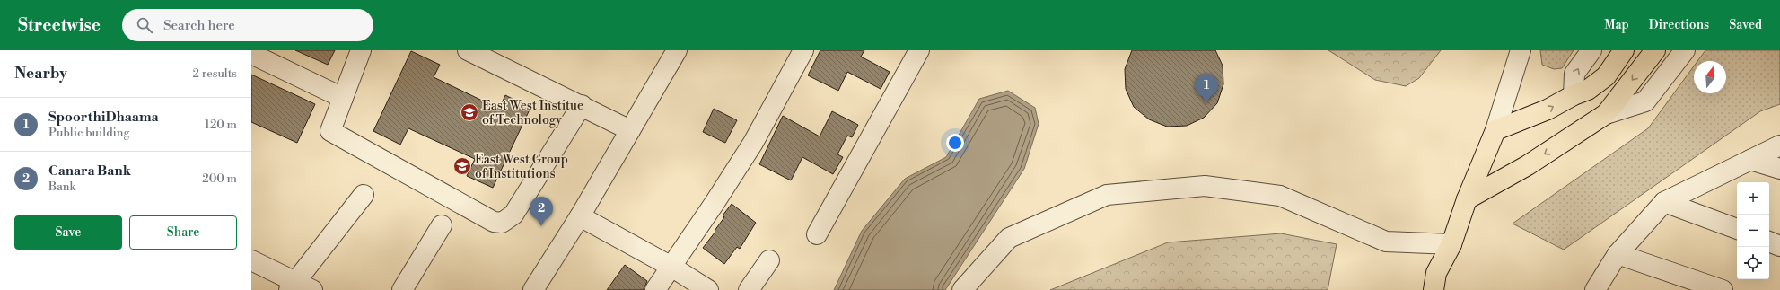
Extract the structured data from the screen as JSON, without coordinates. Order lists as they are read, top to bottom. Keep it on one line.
{"places":{"school or university":["East West Institue of Technology","East West Group of Institutions"]},"north":"top","page":{"header":"Streetwise","search":"Search here","nav":["Map","Directions","Saved"],"heading":["Nearby","2 results"],"pins":["1","2"],"list":[{"mark":"1","name":"SpoorthiDhaama","note":"Public building","value":"120 m"},{"mark":"2","name":"Canara Bank","note":"Bank","value":"200 m"}],"map_buttons":["+","−"],"buttons":["Save","Share"]}}
